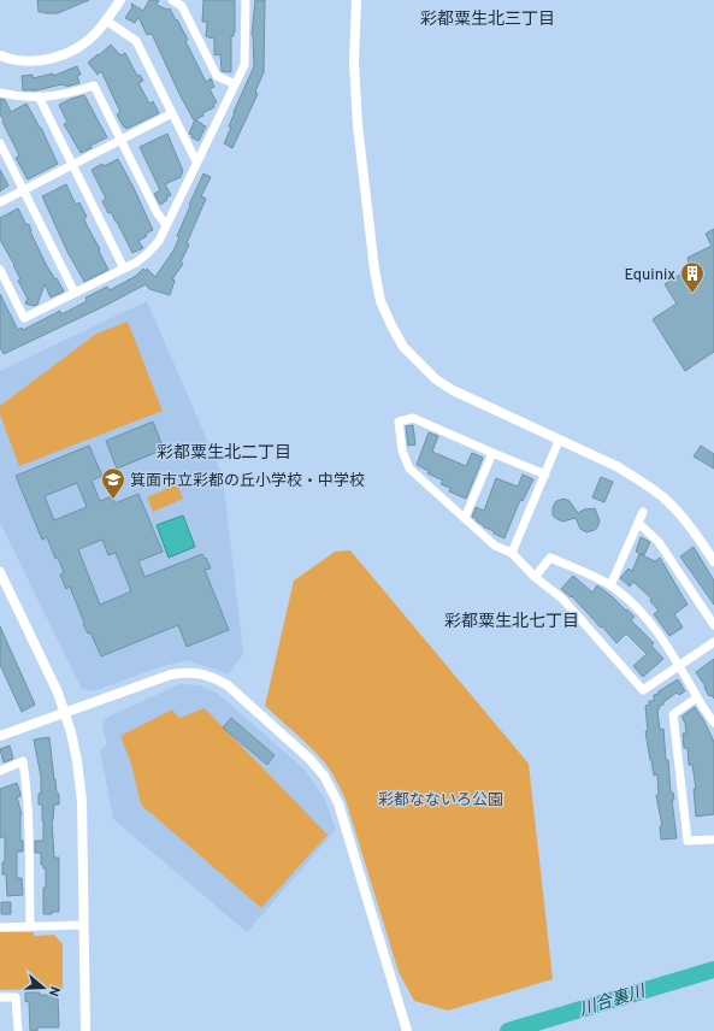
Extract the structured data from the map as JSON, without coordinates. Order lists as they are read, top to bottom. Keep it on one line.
{"districts":["彩都粟生北三丁目","彩都粟生北二丁目","彩都粟生北七丁目"],"water":["川合裏川"],"parks":["彩都なないろ公園"],"places":{"building":["Equinix"],"school or university":["箕面市立彩都の丘小学校・中学校"]},"north":"right"}
